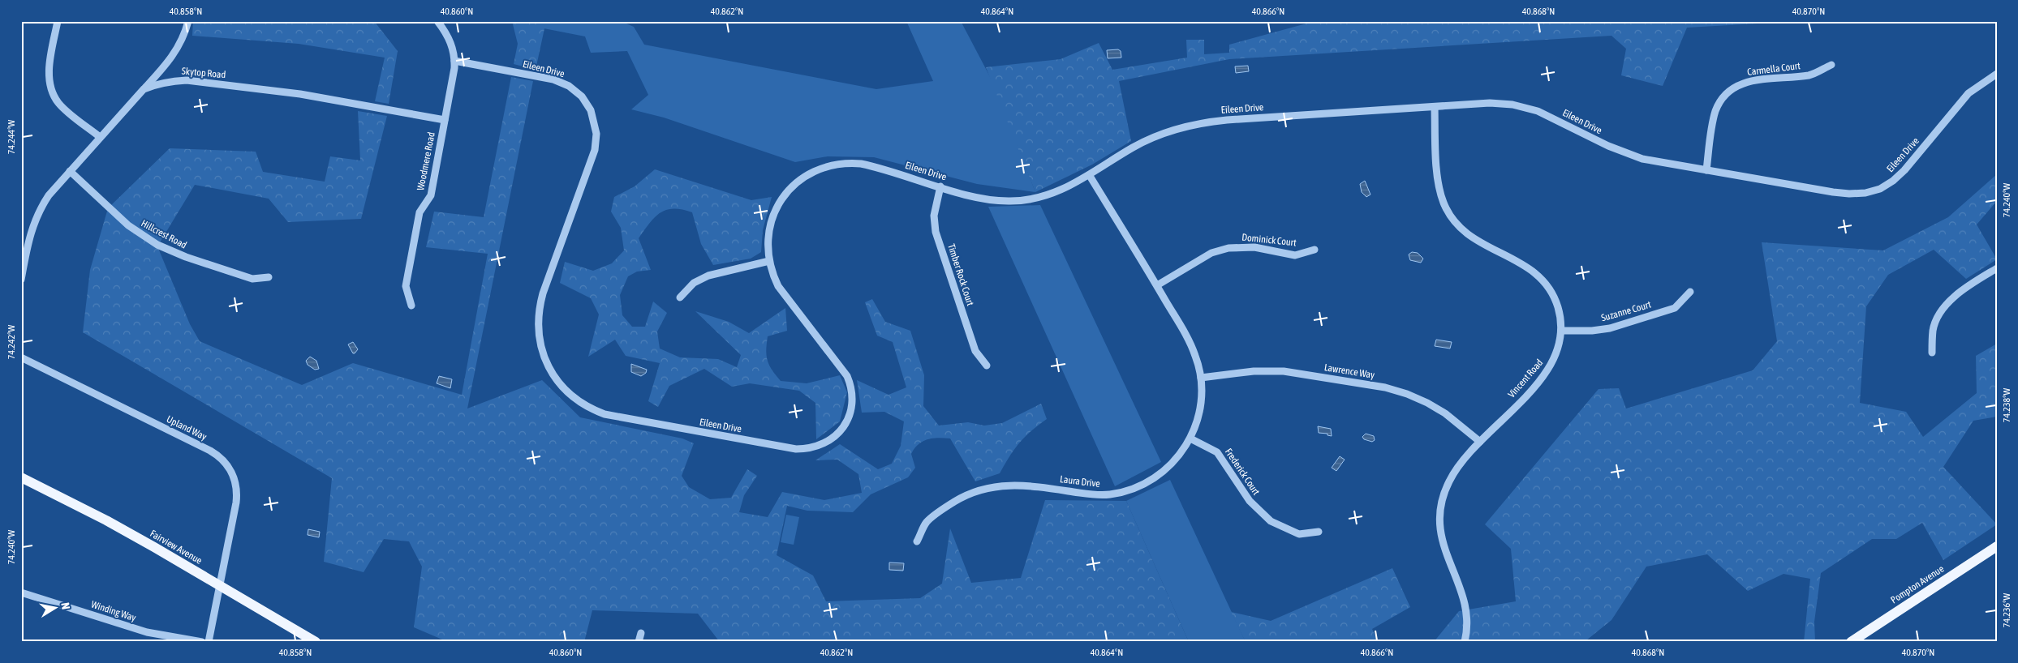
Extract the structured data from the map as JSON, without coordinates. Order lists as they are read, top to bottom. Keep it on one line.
{"streets":{"main road":["Fairview Avenue","Pompton Avenue"],"street":["Eileen Drive","Carmella Court","Skytop Road","Woodmere Road","Hillcrest Road","Dominick Court","Timber Rock Court","Suzanne Court","Lawrence Way","Vincent Road","Upland Way","Frederick Court","Laura Drive","Winding Way"]},"crossings":[["Eileen Drive","Carmella Court"],["Eileen Drive","Woodmere Road"],["Eileen Drive","Timber Rock Court"],["Eileen Drive","Vincent Road"],["Eileen Drive","Laura Drive"],["Skytop Road","Woodmere Road"],["Dominick Court","Laura Drive"],["Suzanne Court","Vincent Road"],["Lawrence Way","Vincent Road"],["Lawrence Way","Laura Drive"],["Upland Way","Fairview Avenue"],["Frederick Court","Laura Drive"]],"north":"right","coordinates":["40.858°N","40.860°N","40.862°N","40.864°N","40.866°N","40.868°N","40.870°N","74.244°W","74.240°W","74.242°W","74.238°W","74.236°W"]}
